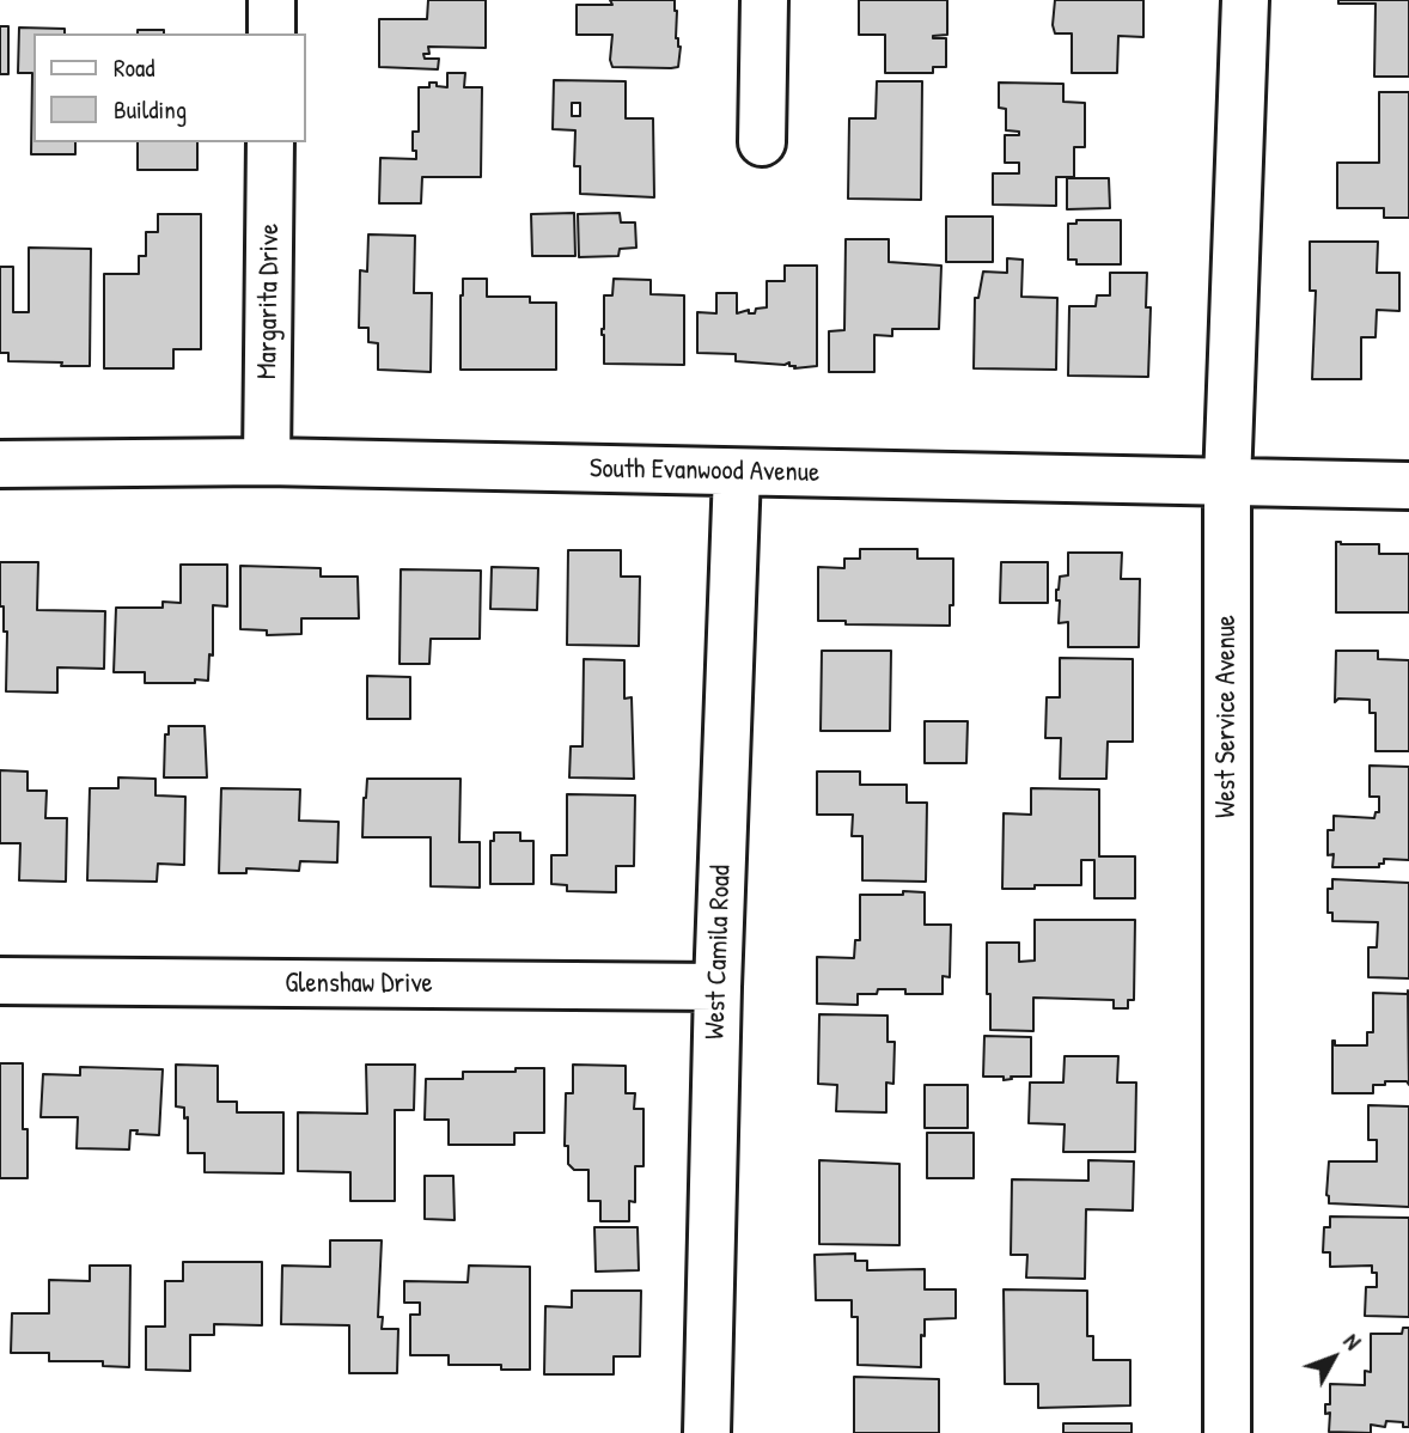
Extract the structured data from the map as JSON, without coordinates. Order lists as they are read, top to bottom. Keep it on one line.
{"streets":{"street":["Margarita Drive","South Evanwood Avenue","West Service Avenue","West Camila Road","Glenshaw Drive"]},"crossings":[["Margarita Drive","South Evanwood Avenue"],["South Evanwood Avenue","West Service Avenue"],["South Evanwood Avenue","West Camila Road"],["West Camila Road","Glenshaw Drive"]],"legend":["Road","Building"],"north":"top right"}
